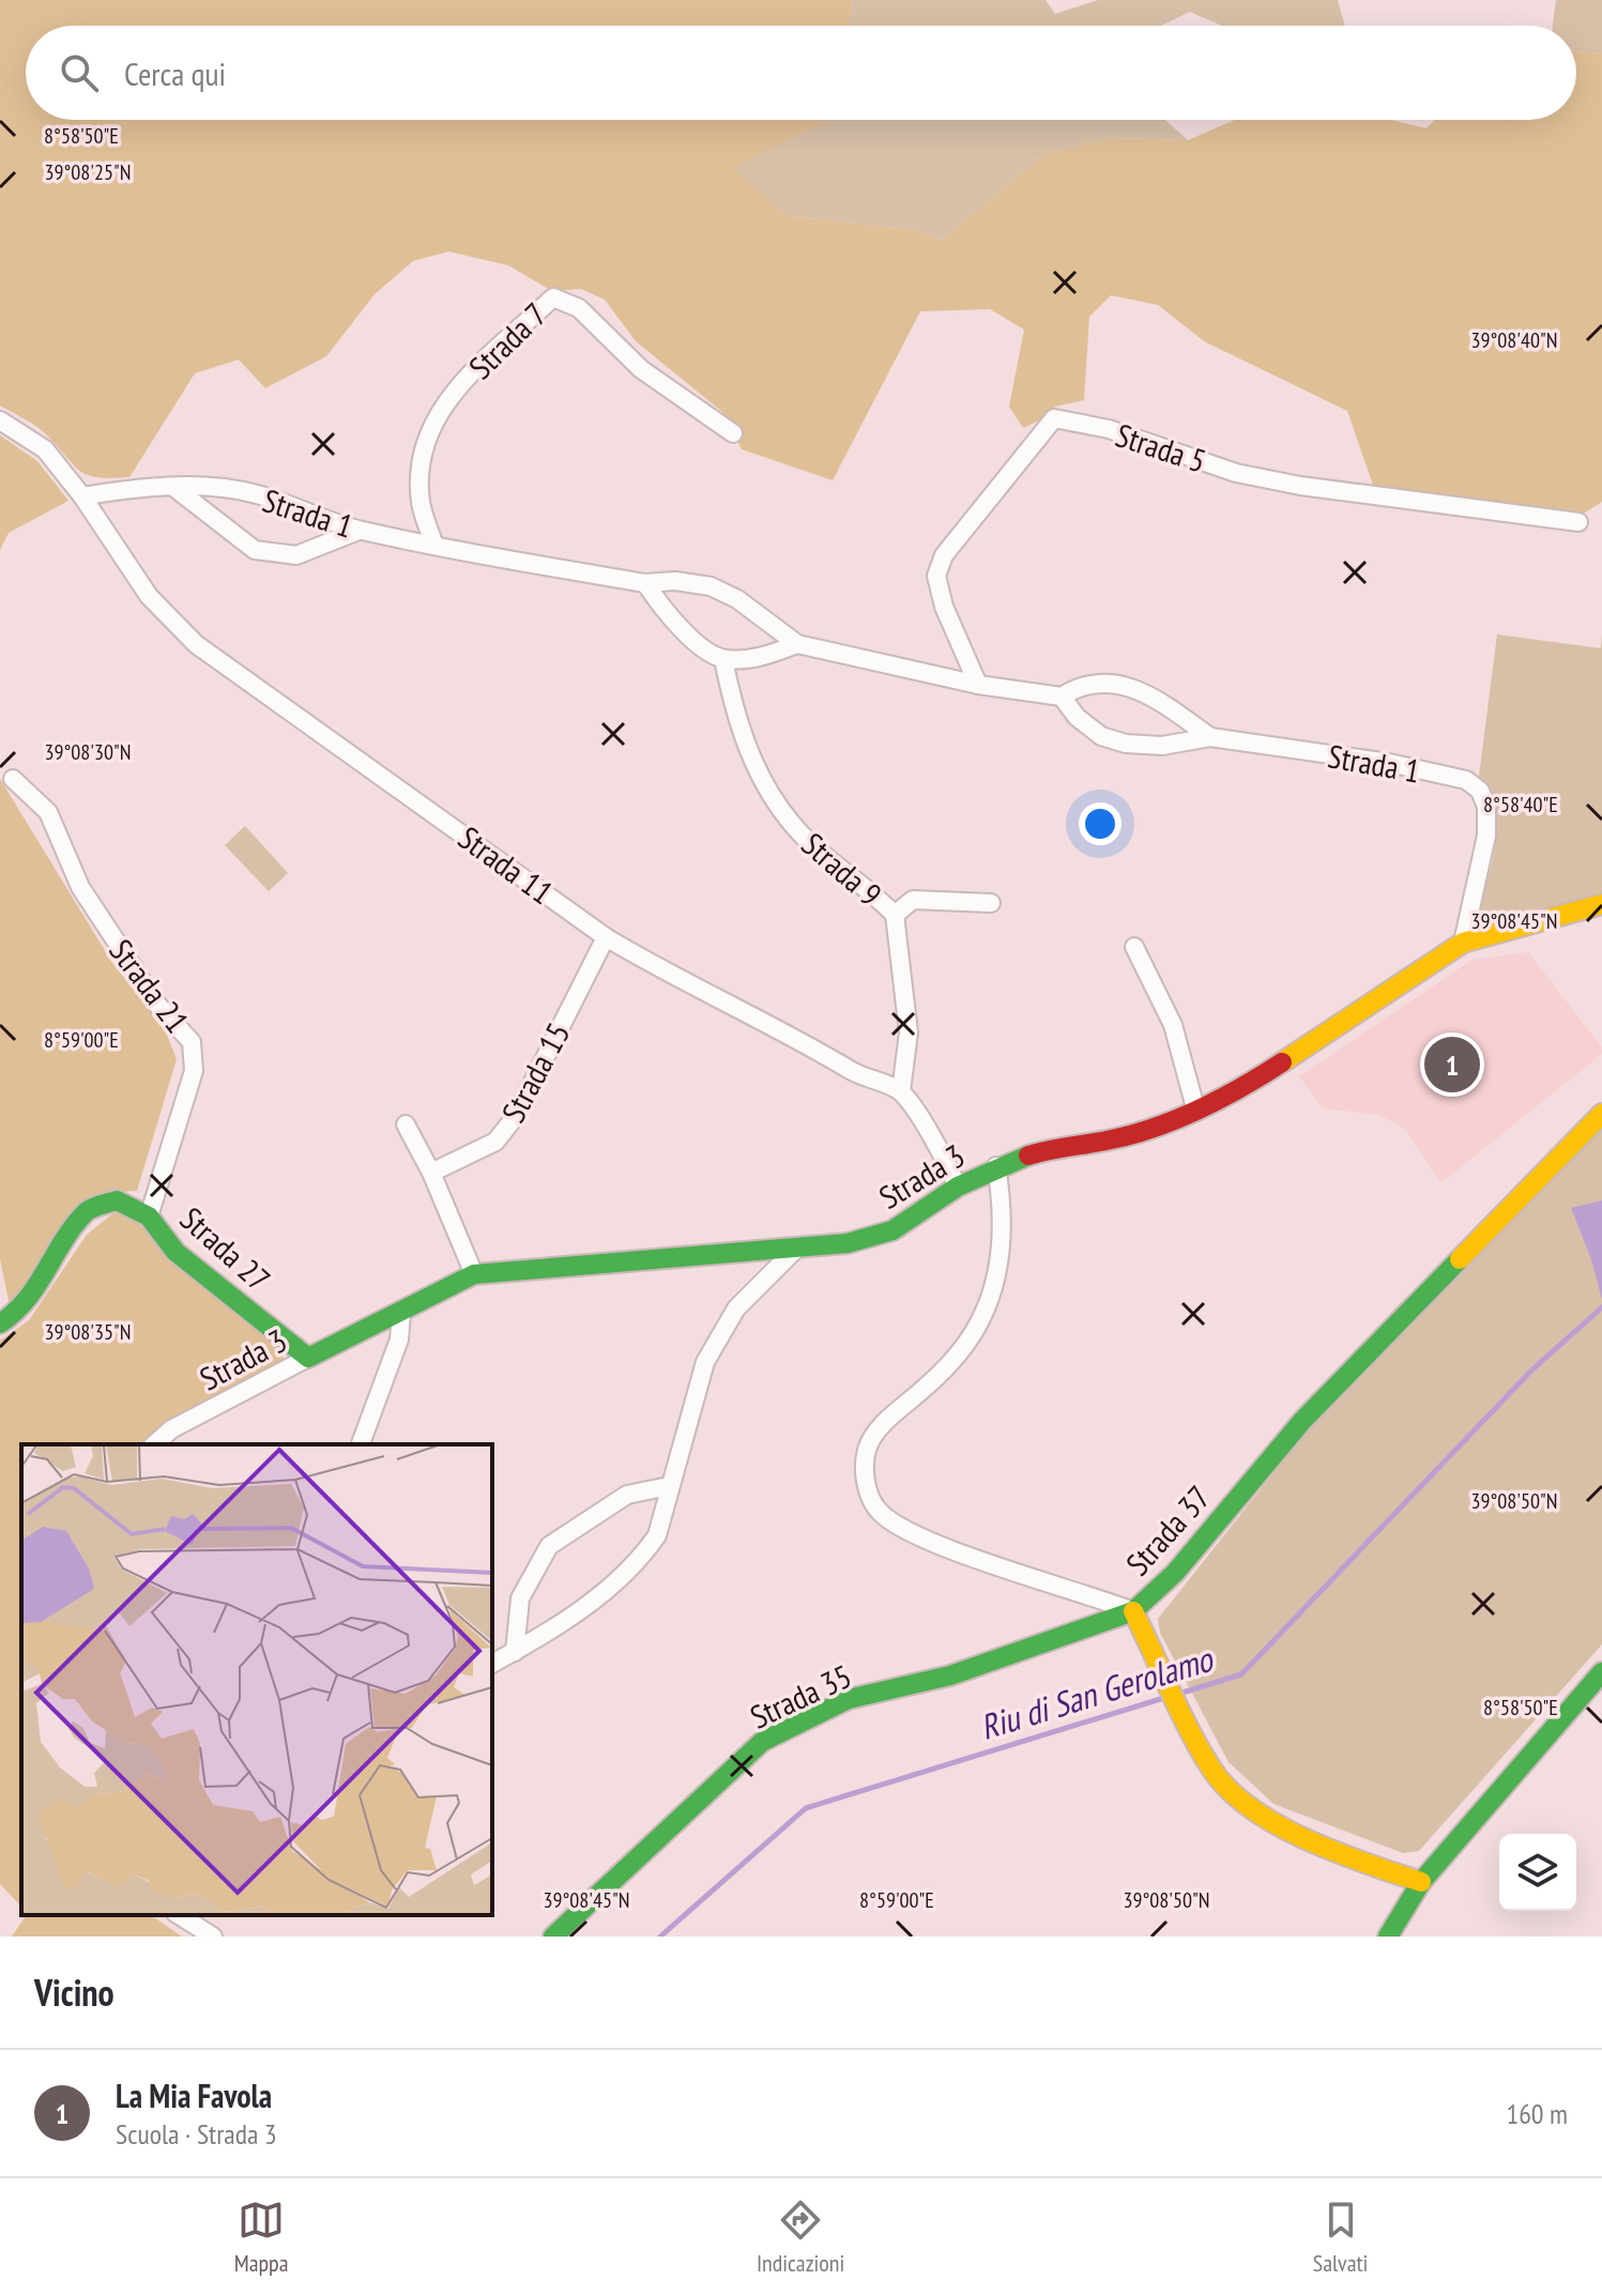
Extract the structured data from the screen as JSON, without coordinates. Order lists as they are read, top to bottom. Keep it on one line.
{"streets":{"street":["Strada 7","Strada 5","Strada 1","Strada 11","Strada 9","Strada 21","Strada 15","Strada 3","Strada 27","Strada 37","Strada 35"]},"crossings":[["Strada 7","Strada 1"],["Strada 5","Strada 1"],["Strada 1","Strada 11"],["Strada 1","Strada 3"],["Strada 11","Strada 9"],["Strada 11","Strada 15"],["Strada 21","Strada 27"],["Strada 3","Strada 27"],["Strada 3","Strada 37"],["Strada 37","Strada 35"]],"water":["Riu di San Gerolamo"],"page":{"search":"Cerca qui","pins":"1","heading":"Vicino","list":[{"mark":"1","name":"La Mia Favola","note":"Scuola · Strada 3","value":"160 m"}],"nav":["Mappa","Indicazioni","Salvati"]},"coordinates":["8°58'50\"E","39°08'25\"N","39°08'40\"N","39°08'30\"N","8°58'40\"E","39°08'45\"N","8°59'00\"E","39°08'35\"N","39°08'50\"N"]}
